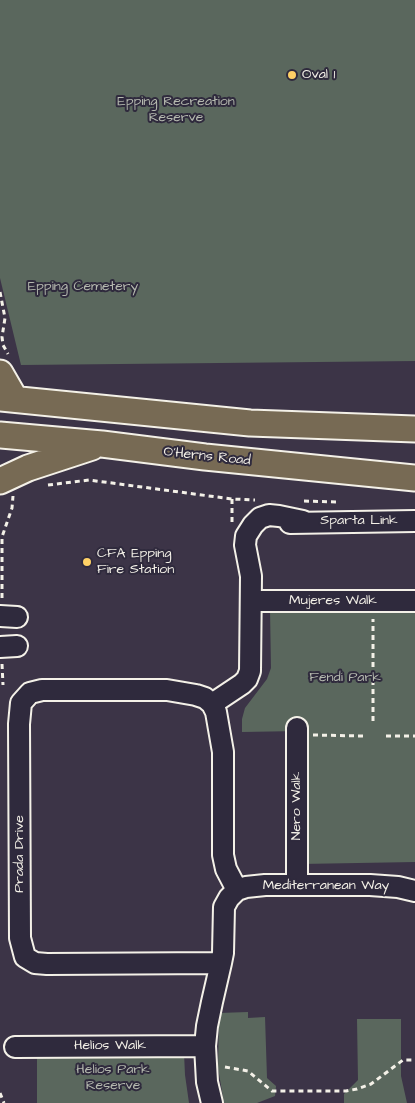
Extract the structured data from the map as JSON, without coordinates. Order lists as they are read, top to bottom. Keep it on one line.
{"streets":{"main road":["O'Herns Road"],"street":["Sparta Link","Mujeres Walk","Nero Walk","Prada Drive","Mediterranean Way","Helios Walk"]},"crossings":[["Sparta Link","Mujeres Walk"],["Sparta Link","Prada Drive"],["Nero Walk","Mediterranean Way"]],"parks":["Epping Recreation Reserve","Epping Cemetery","Fendi Park","Helios Park Reserve"],"places":["Oval 1","CFA Epping Fire Station"]}
